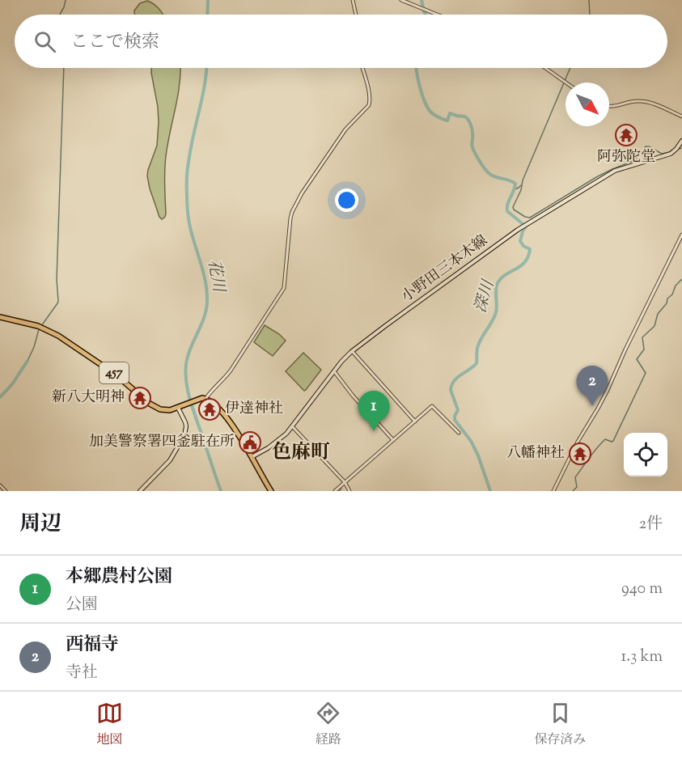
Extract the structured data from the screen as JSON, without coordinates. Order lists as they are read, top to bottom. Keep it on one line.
{"streets":{"highway":["457"],"main road":["小野田三本木線"]},"districts":["色麻町"],"water":["花川","深川"],"places":{"temple":["阿弥陀堂","新八大明神","伊達神社","八幡神社"],"public building":["加美警察署四釜駐在所"]},"north":"bottom right","page":{"search":"ここで検索","pins":["2","1"],"heading":["周辺","2件"],"list":[{"mark":"1","name":"本郷農村公園","note":"公園","value":"940 m"},{"mark":"2","name":"西福寺","note":"寺社","value":"1.3 km"}],"nav":["地図","経路","保存済み"]}}
